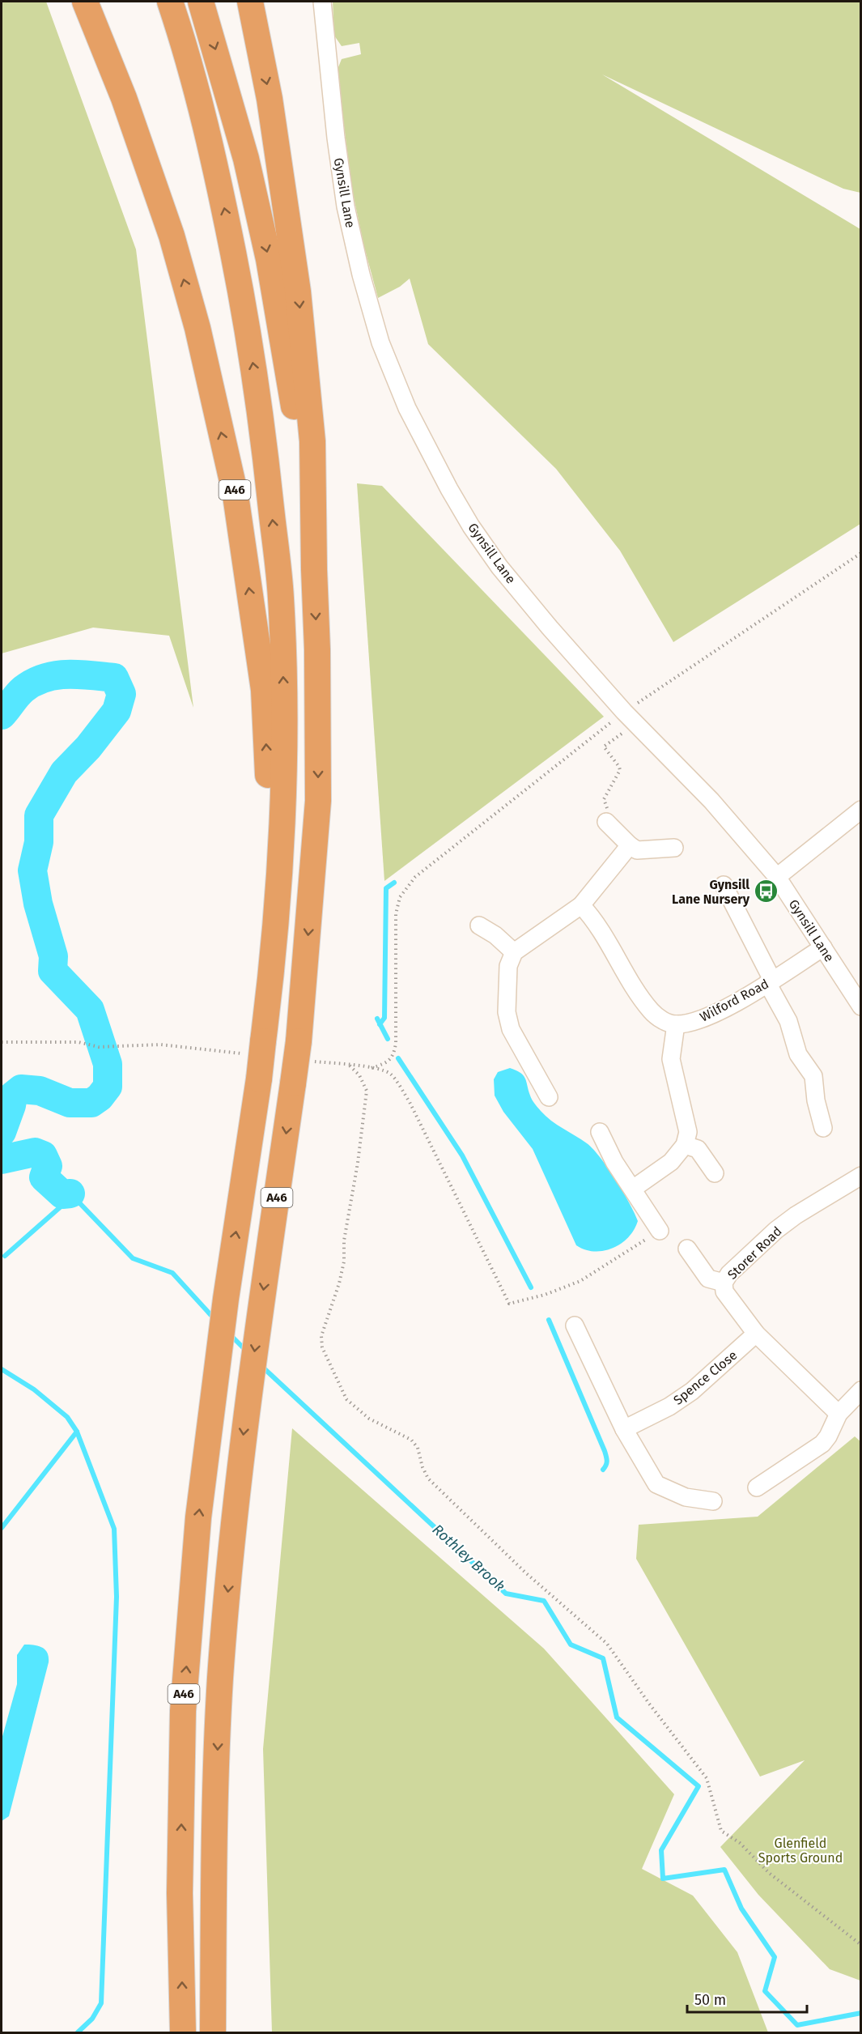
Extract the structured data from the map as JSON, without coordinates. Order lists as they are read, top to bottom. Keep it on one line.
{"streets":{"highway":["A46"],"street":["Gynsill Lane","Wilford Road","Storer Road","Spence Close"]},"crossings":[["Gynsill Lane","Wilford Road"],["Storer Road","Spence Close"]],"water":["Rothley Brook"],"parks":["Glenfield Sports Ground"],"places":{"bus stop":["Gynsill Lane Nursery"]},"scale_bar":"50 m"}
